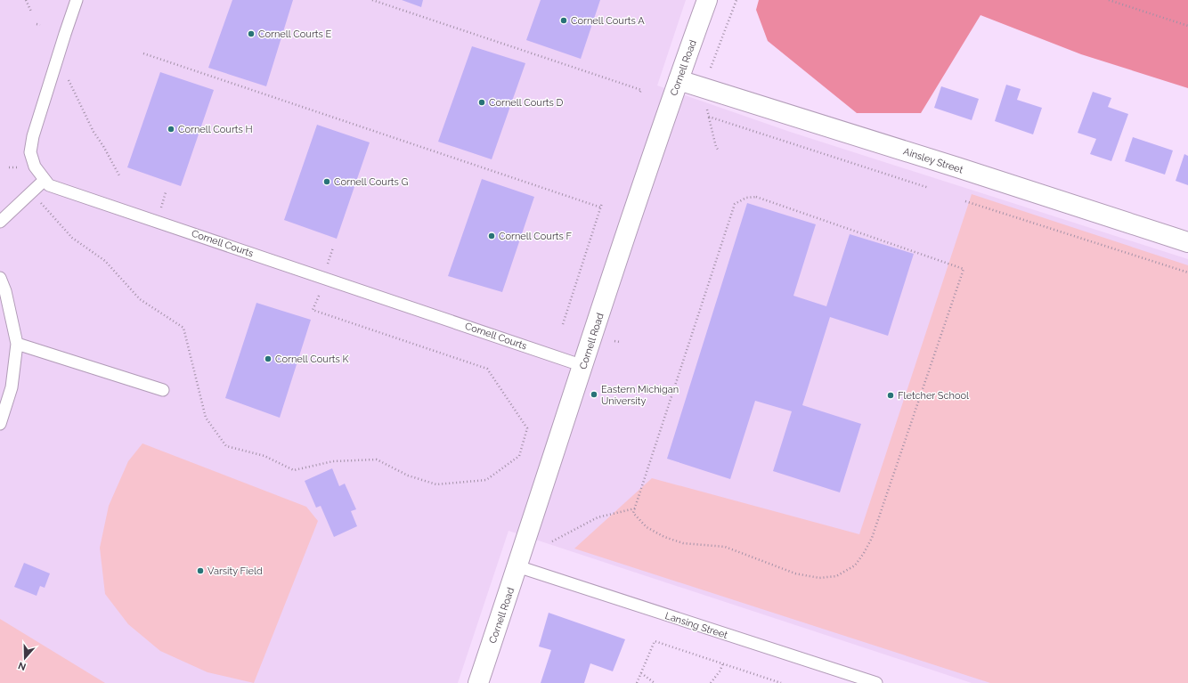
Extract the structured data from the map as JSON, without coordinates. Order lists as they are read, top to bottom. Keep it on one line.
{"streets":{"street":["Cornell Road","Ainsley Street"],"lane":["Cornell Courts","Lansing Street"]},"crossings":[["Cornell Road","Ainsley Street"],["Cornell Road","Cornell Courts"],["Cornell Road","Lansing Street"]],"places":["Cornell Courts A","Cornell Courts E","Cornell Courts D","Cornell Courts H","Cornell Courts G","Cornell Courts F","Cornell Courts K","Eastern Michigan University","Fletcher School","Varsity Field"],"north":"bottom"}
